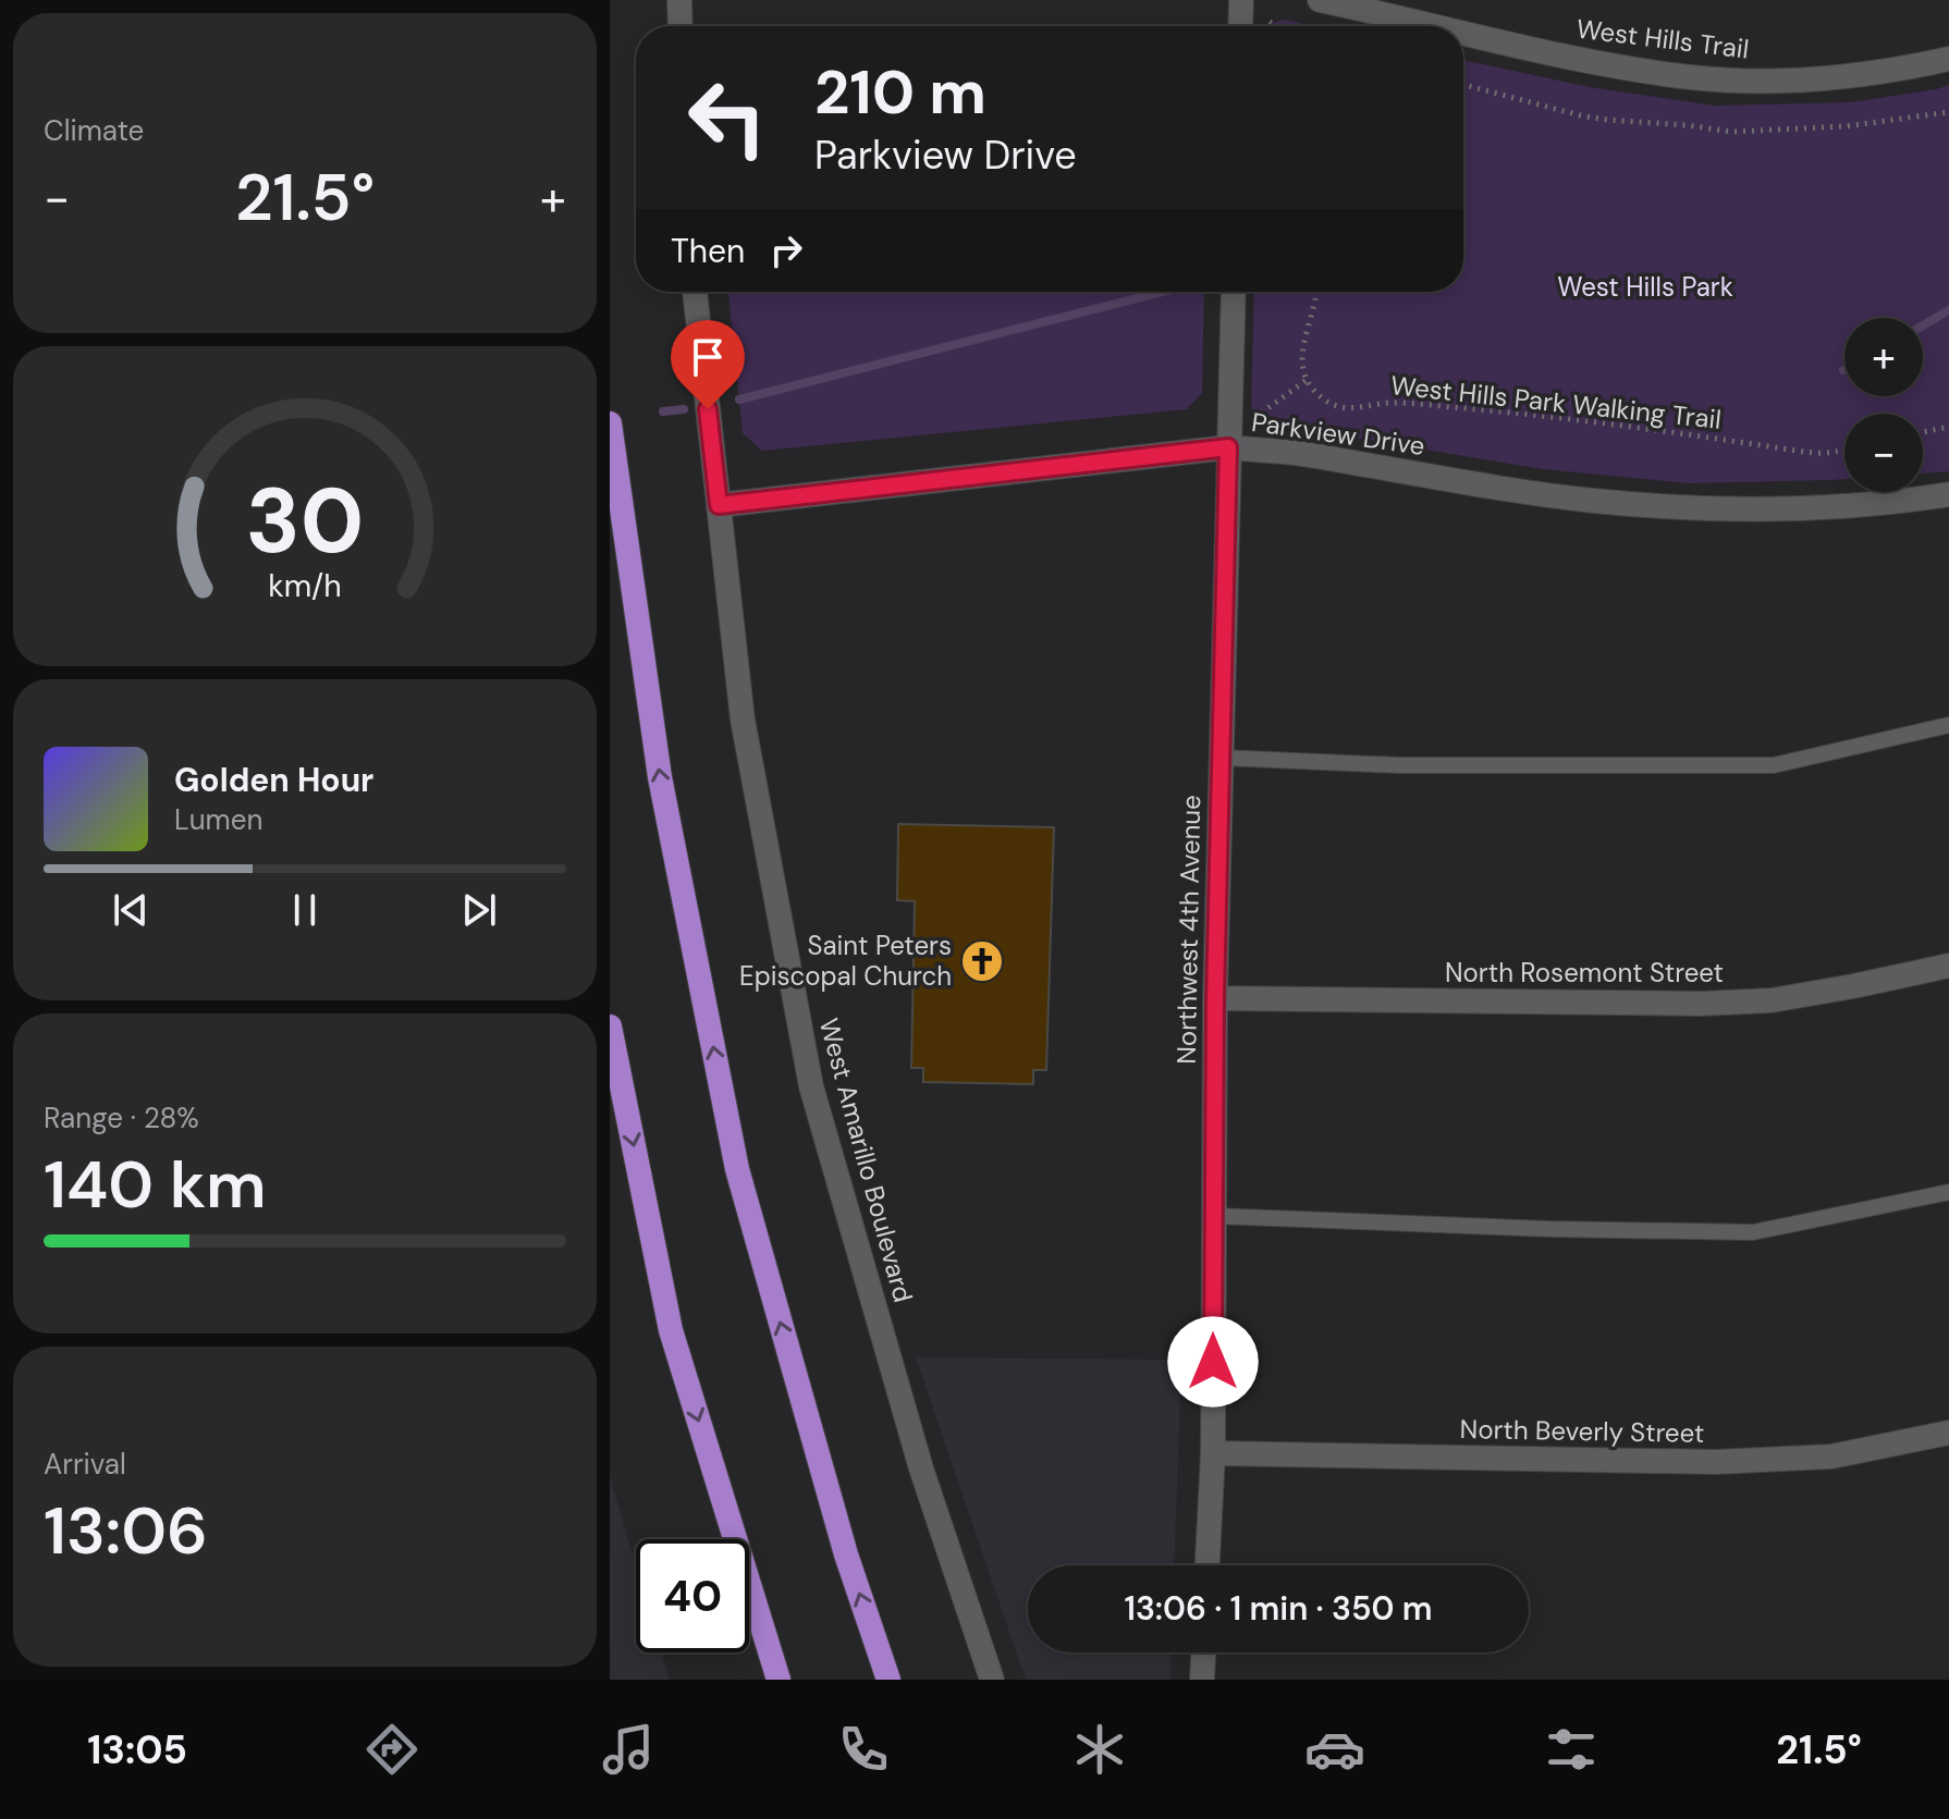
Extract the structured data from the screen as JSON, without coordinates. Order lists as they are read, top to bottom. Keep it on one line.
{"streets":{"street":["West Hills Trail","Parkview Drive","Northwest 4th Avenue","North Rosemont Street","West Amarillo Boulevard","North Beverly Street"],"path":["West Hills Park Walking Trail"]},"crossings":[["Parkview Drive","Northwest 4th Avenue"],["Parkview Drive","West Amarillo Boulevard"],["Northwest 4th Avenue","North Rosemont Street"],["Northwest 4th Avenue","North Beverly Street"]],"parks":["West Hills Park"],"places":{"church":["Saint Peters Episcopal Church"]},"page":{"tile":["Climate",["Range · 28%","140 km"],["Arrival","13:06"]],"turn":["210 m","Parkview Drive"],"heat":["−","21.5°","+"],"then":"Then","map_buttons":["+","−"],"song":["Golden Hour","Lumen"],"limit":"40","trip":"13:06 · 1 min · 350 m","tabs":["13:05","21.5°"],"gauge":["30","km/h"]}}
